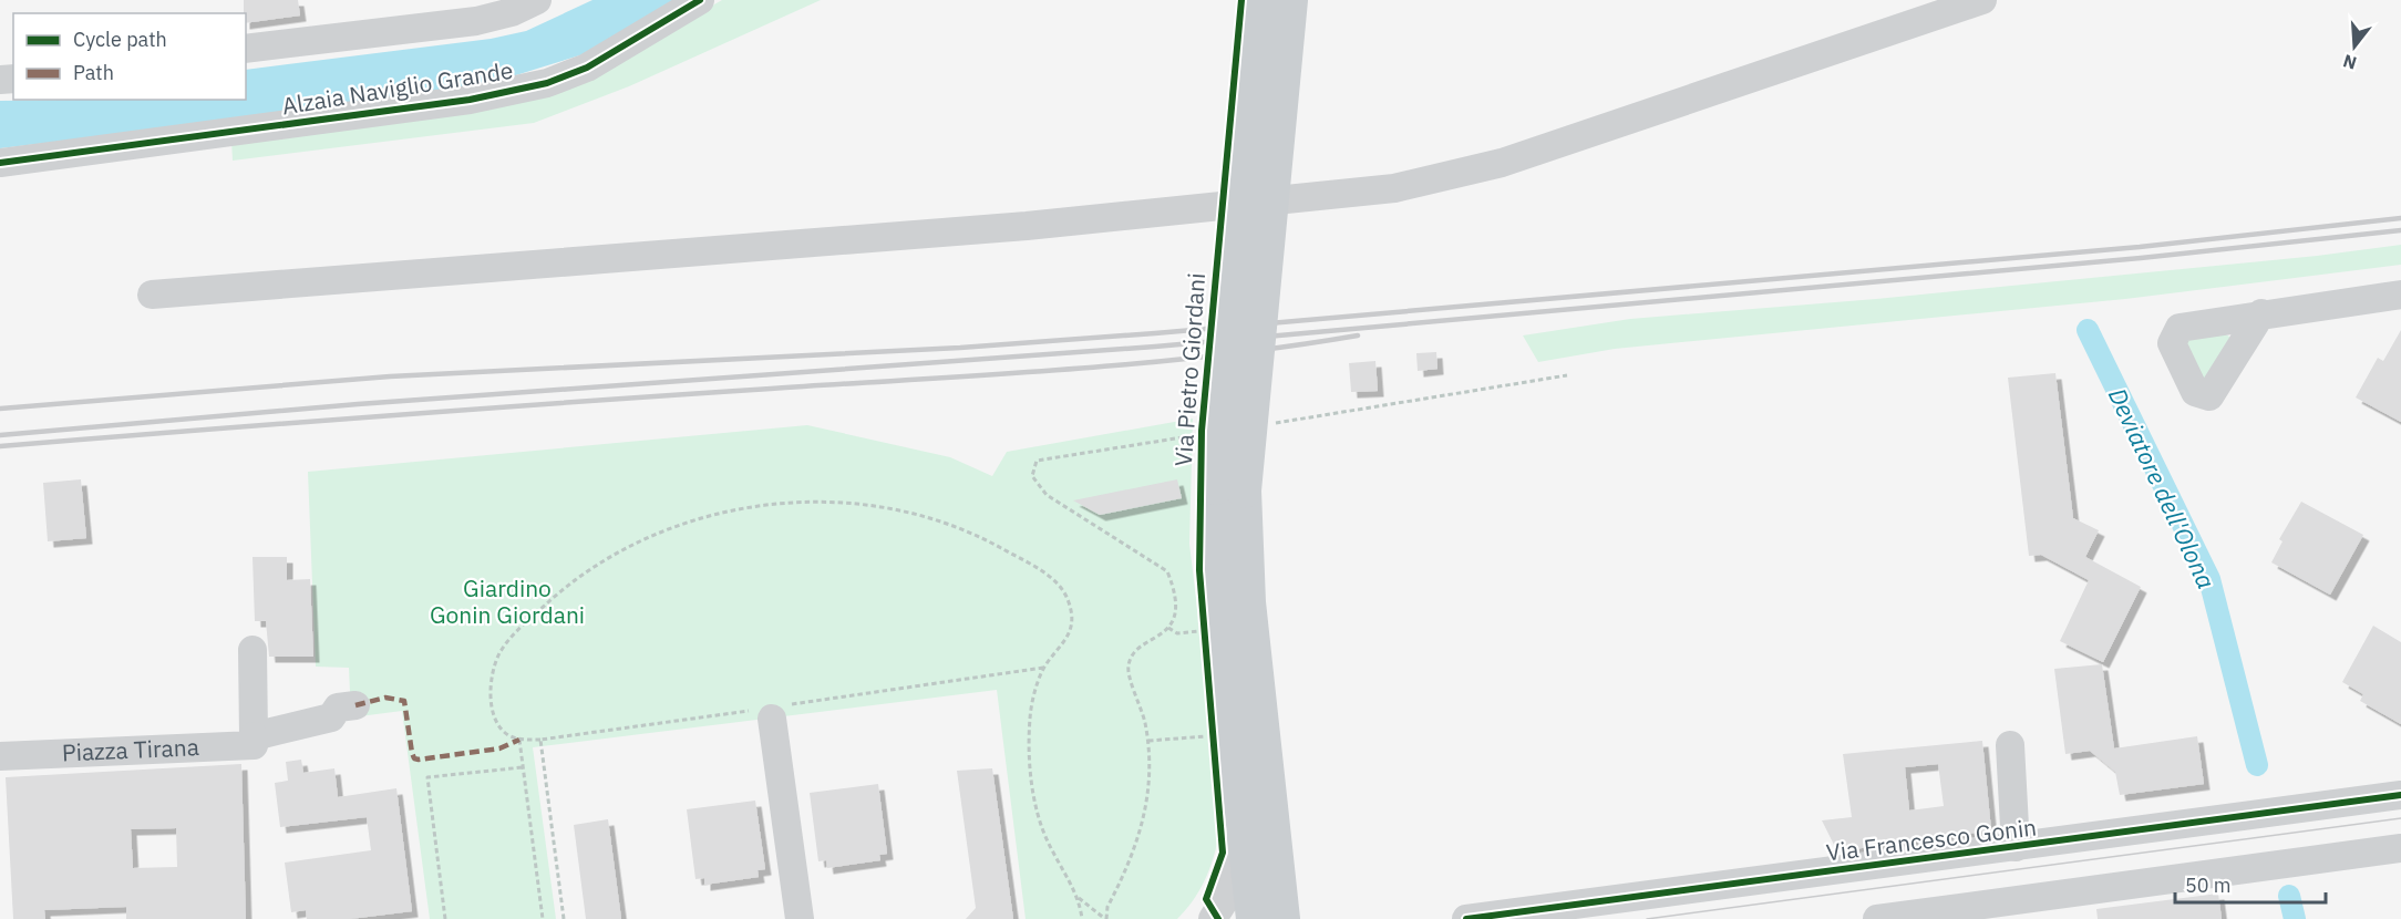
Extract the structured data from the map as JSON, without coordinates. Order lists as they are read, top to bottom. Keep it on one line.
{"streets":{"main road":["Via Pietro Giordani"],"street":["Alzaia Naviglio Grande","Piazza Tirana","Via Francesco Gonin"]},"water":["Deviatore dell'Olona"],"parks":["Giardino Gonin Giordani"],"legend":["Cycle path","Path"],"scale_bar":"50 m","north":"bottom"}
